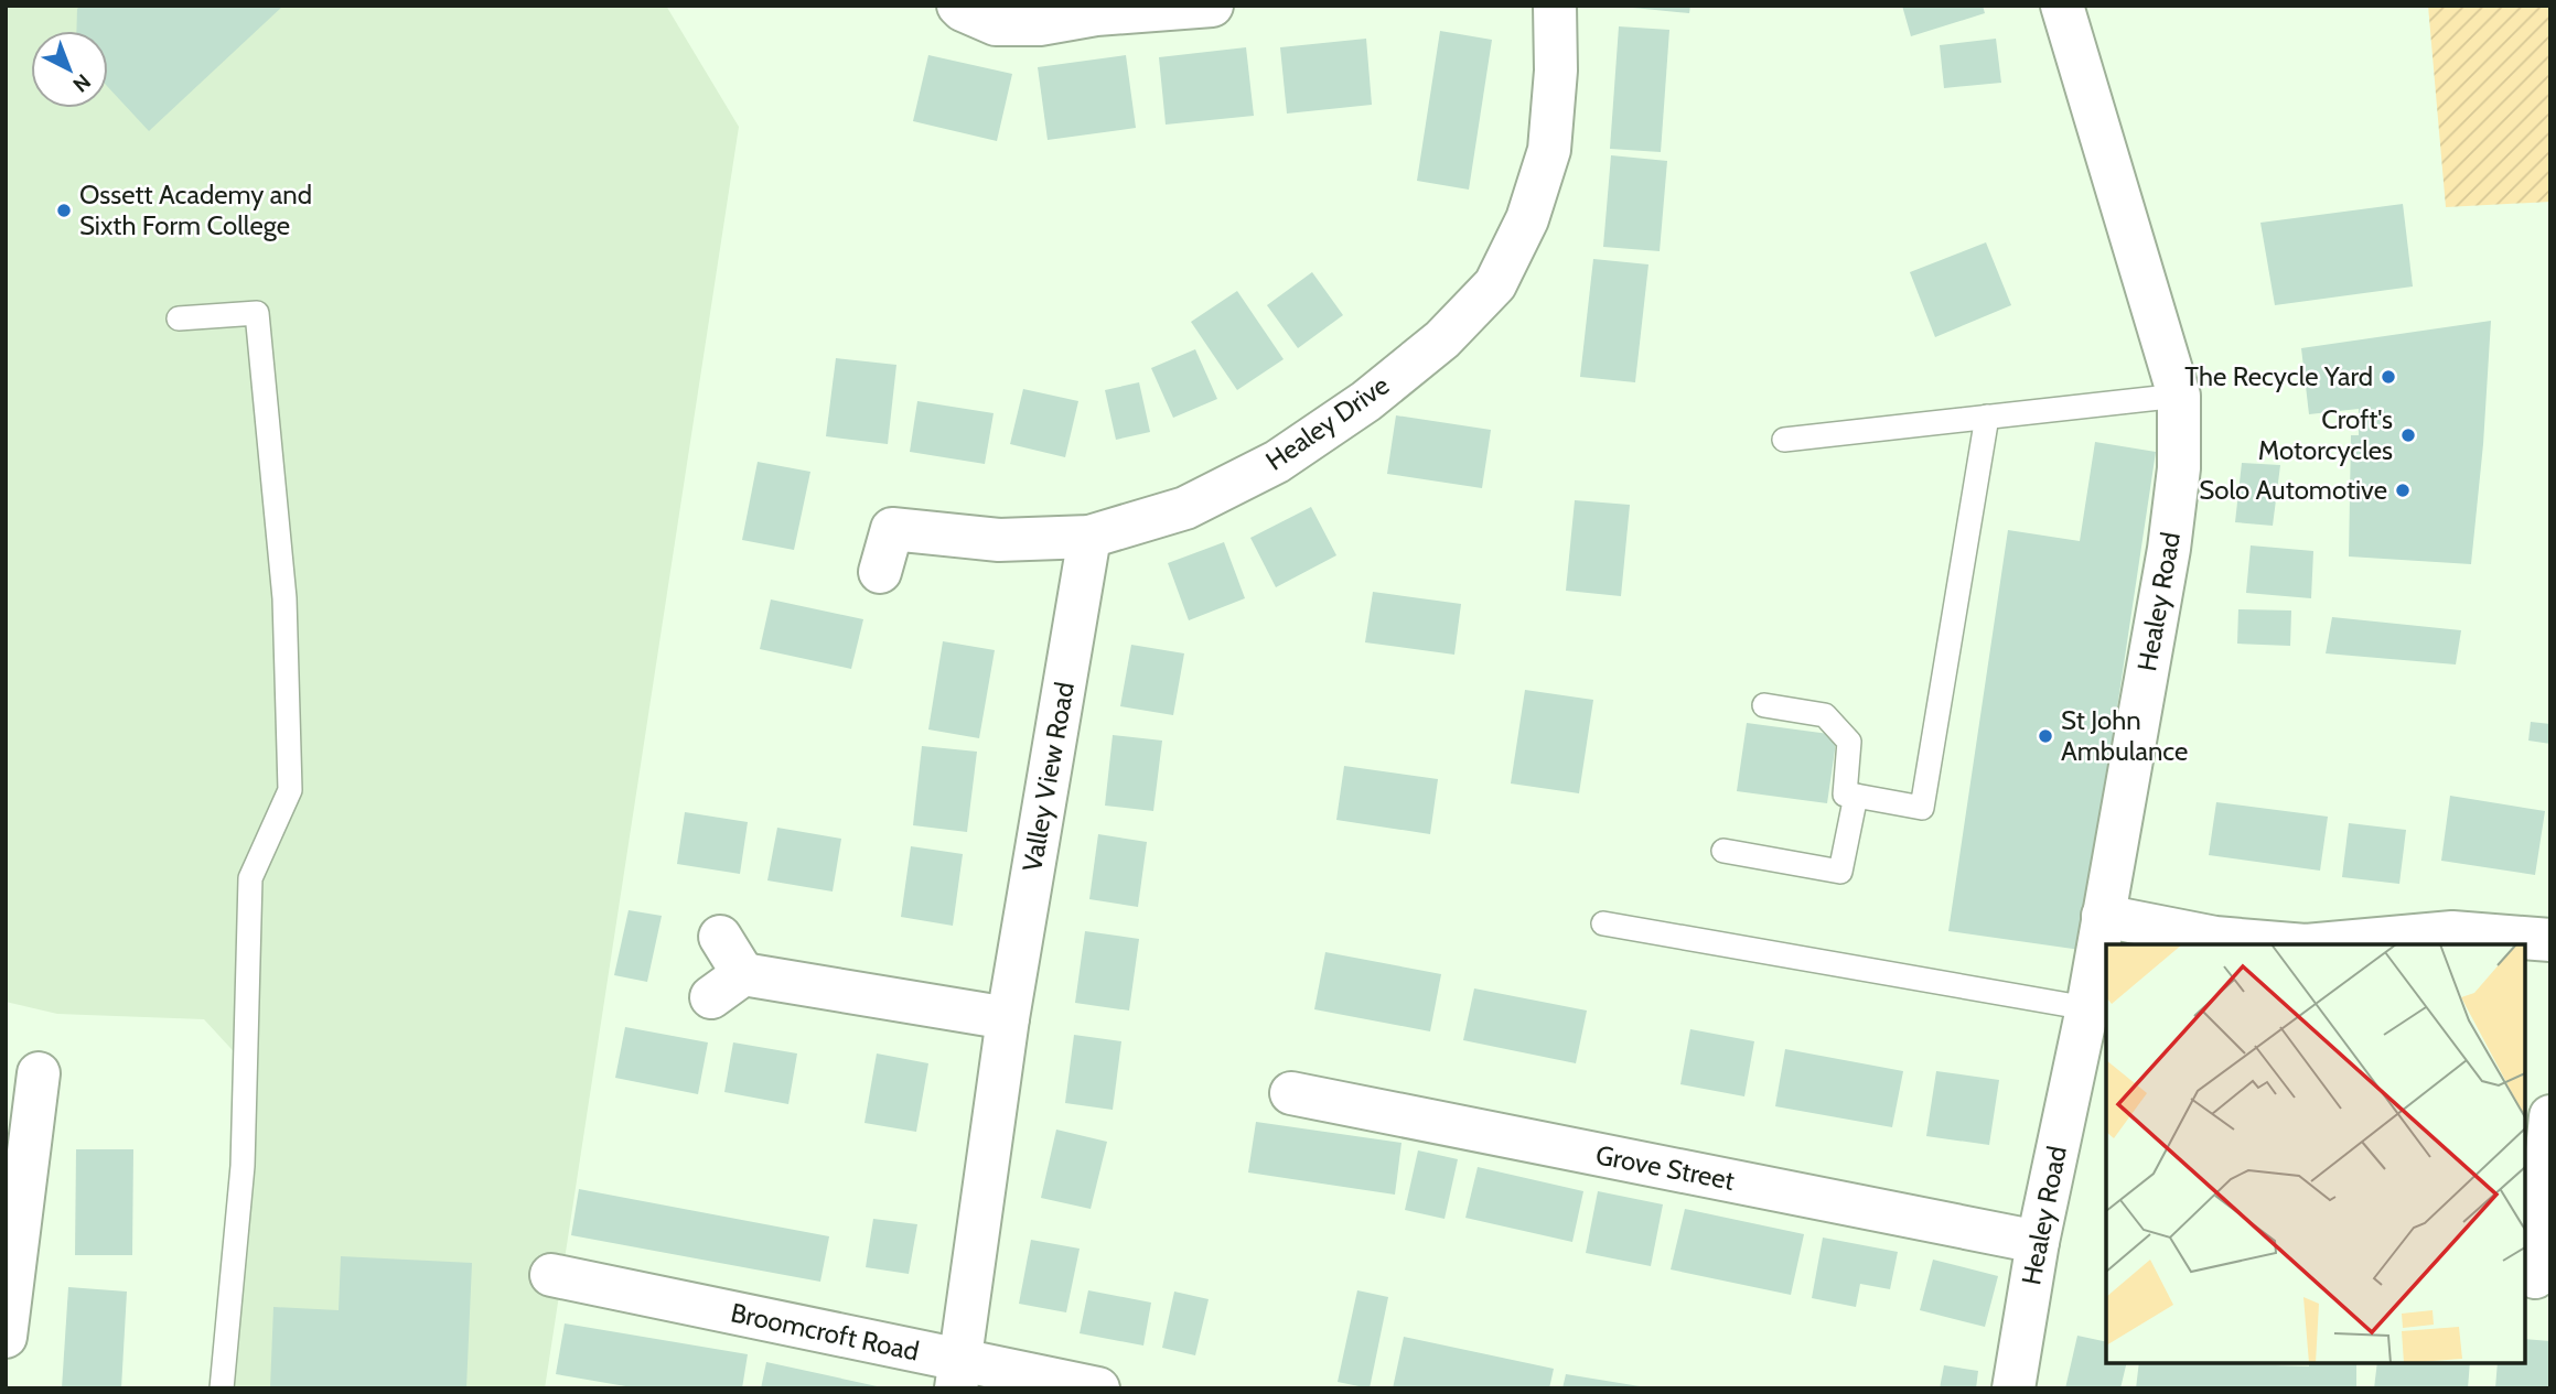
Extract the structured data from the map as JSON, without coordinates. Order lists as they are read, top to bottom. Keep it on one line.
{"streets":{"street":["Healey Drive","Healey Road","Valley View Road","Grove Street","Broomcroft Road"]},"crossings":[["Healey Drive","Valley View Road"],["Healey Road","Grove Street"],["Valley View Road","Broomcroft Road"]],"places":["Ossett Academy and Sixth Form College","The Recycle Yard","Croft's Motorcycles","Solo Automotive","St John Ambulance"],"north":"bottom right"}
